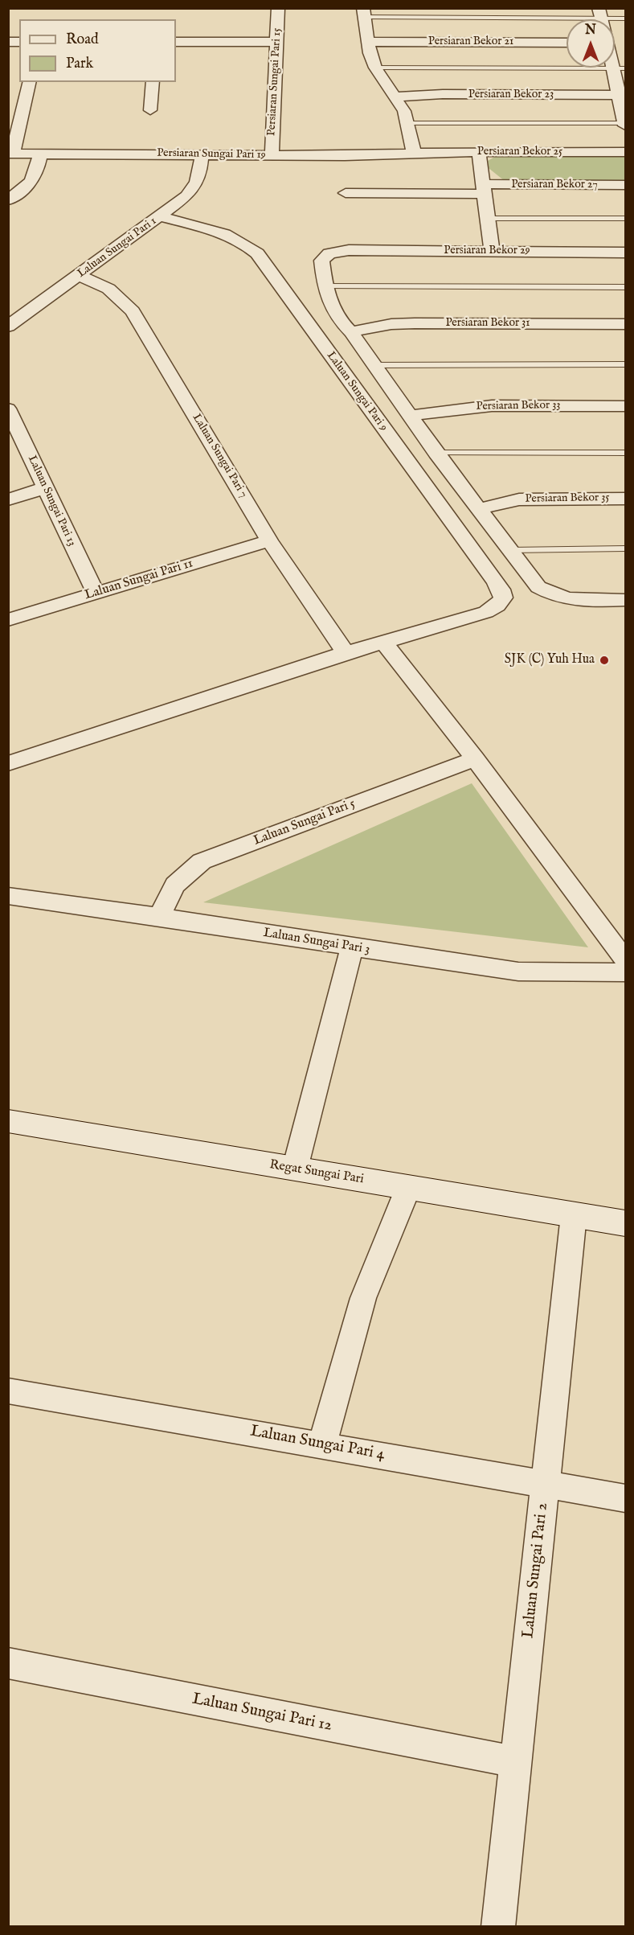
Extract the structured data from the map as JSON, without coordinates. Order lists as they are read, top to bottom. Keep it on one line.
{"streets":{"main road":["Regat Sungai Pari"],"street":["Persiaran Bekor 21","Persiaran Sungai Pari 15","Persiaran Bekor 23","Persiaran Bekor 25","Persiaran Sungai Pari 19","Persiaran Bekor 27","Laluan Sungai Pari 1","Persiaran Bekor 29","Persiaran Bekor 31","Laluan Sungai Pari 9","Persiaran Bekor 33","Laluan Sungai Pari 7","Persiaran Bekor 35","Laluan Sungai Pari 13","Laluan Sungai Pari 11","Laluan Sungai Pari 5","Laluan Sungai Pari 3","Laluan Sungai Pari 4","Laluan Sungai Pari 2","Laluan Sungai Pari 12"]},"crossings":[["Persiaran Sungai Pari 15","Persiaran Sungai Pari 19"],["Persiaran Bekor 25","Persiaran Sungai Pari 19"],["Persiaran Sungai Pari 19","Persiaran Bekor 27"],["Persiaran Sungai Pari 19","Laluan Sungai Pari 1"],["Laluan Sungai Pari 1","Laluan Sungai Pari 9"],["Laluan Sungai Pari 1","Laluan Sungai Pari 7"],["Laluan Sungai Pari 7","Laluan Sungai Pari 11"],["Laluan Sungai Pari 13","Laluan Sungai Pari 11"],["Laluan Sungai Pari 5","Laluan Sungai Pari 3"],["Regat Sungai Pari","Laluan Sungai Pari 2"],["Laluan Sungai Pari 4","Laluan Sungai Pari 2"],["Laluan Sungai Pari 2","Laluan Sungai Pari 12"]],"places":["SJK (C) Yuh Hua"],"legend":["Road","Park"],"north":"top"}
